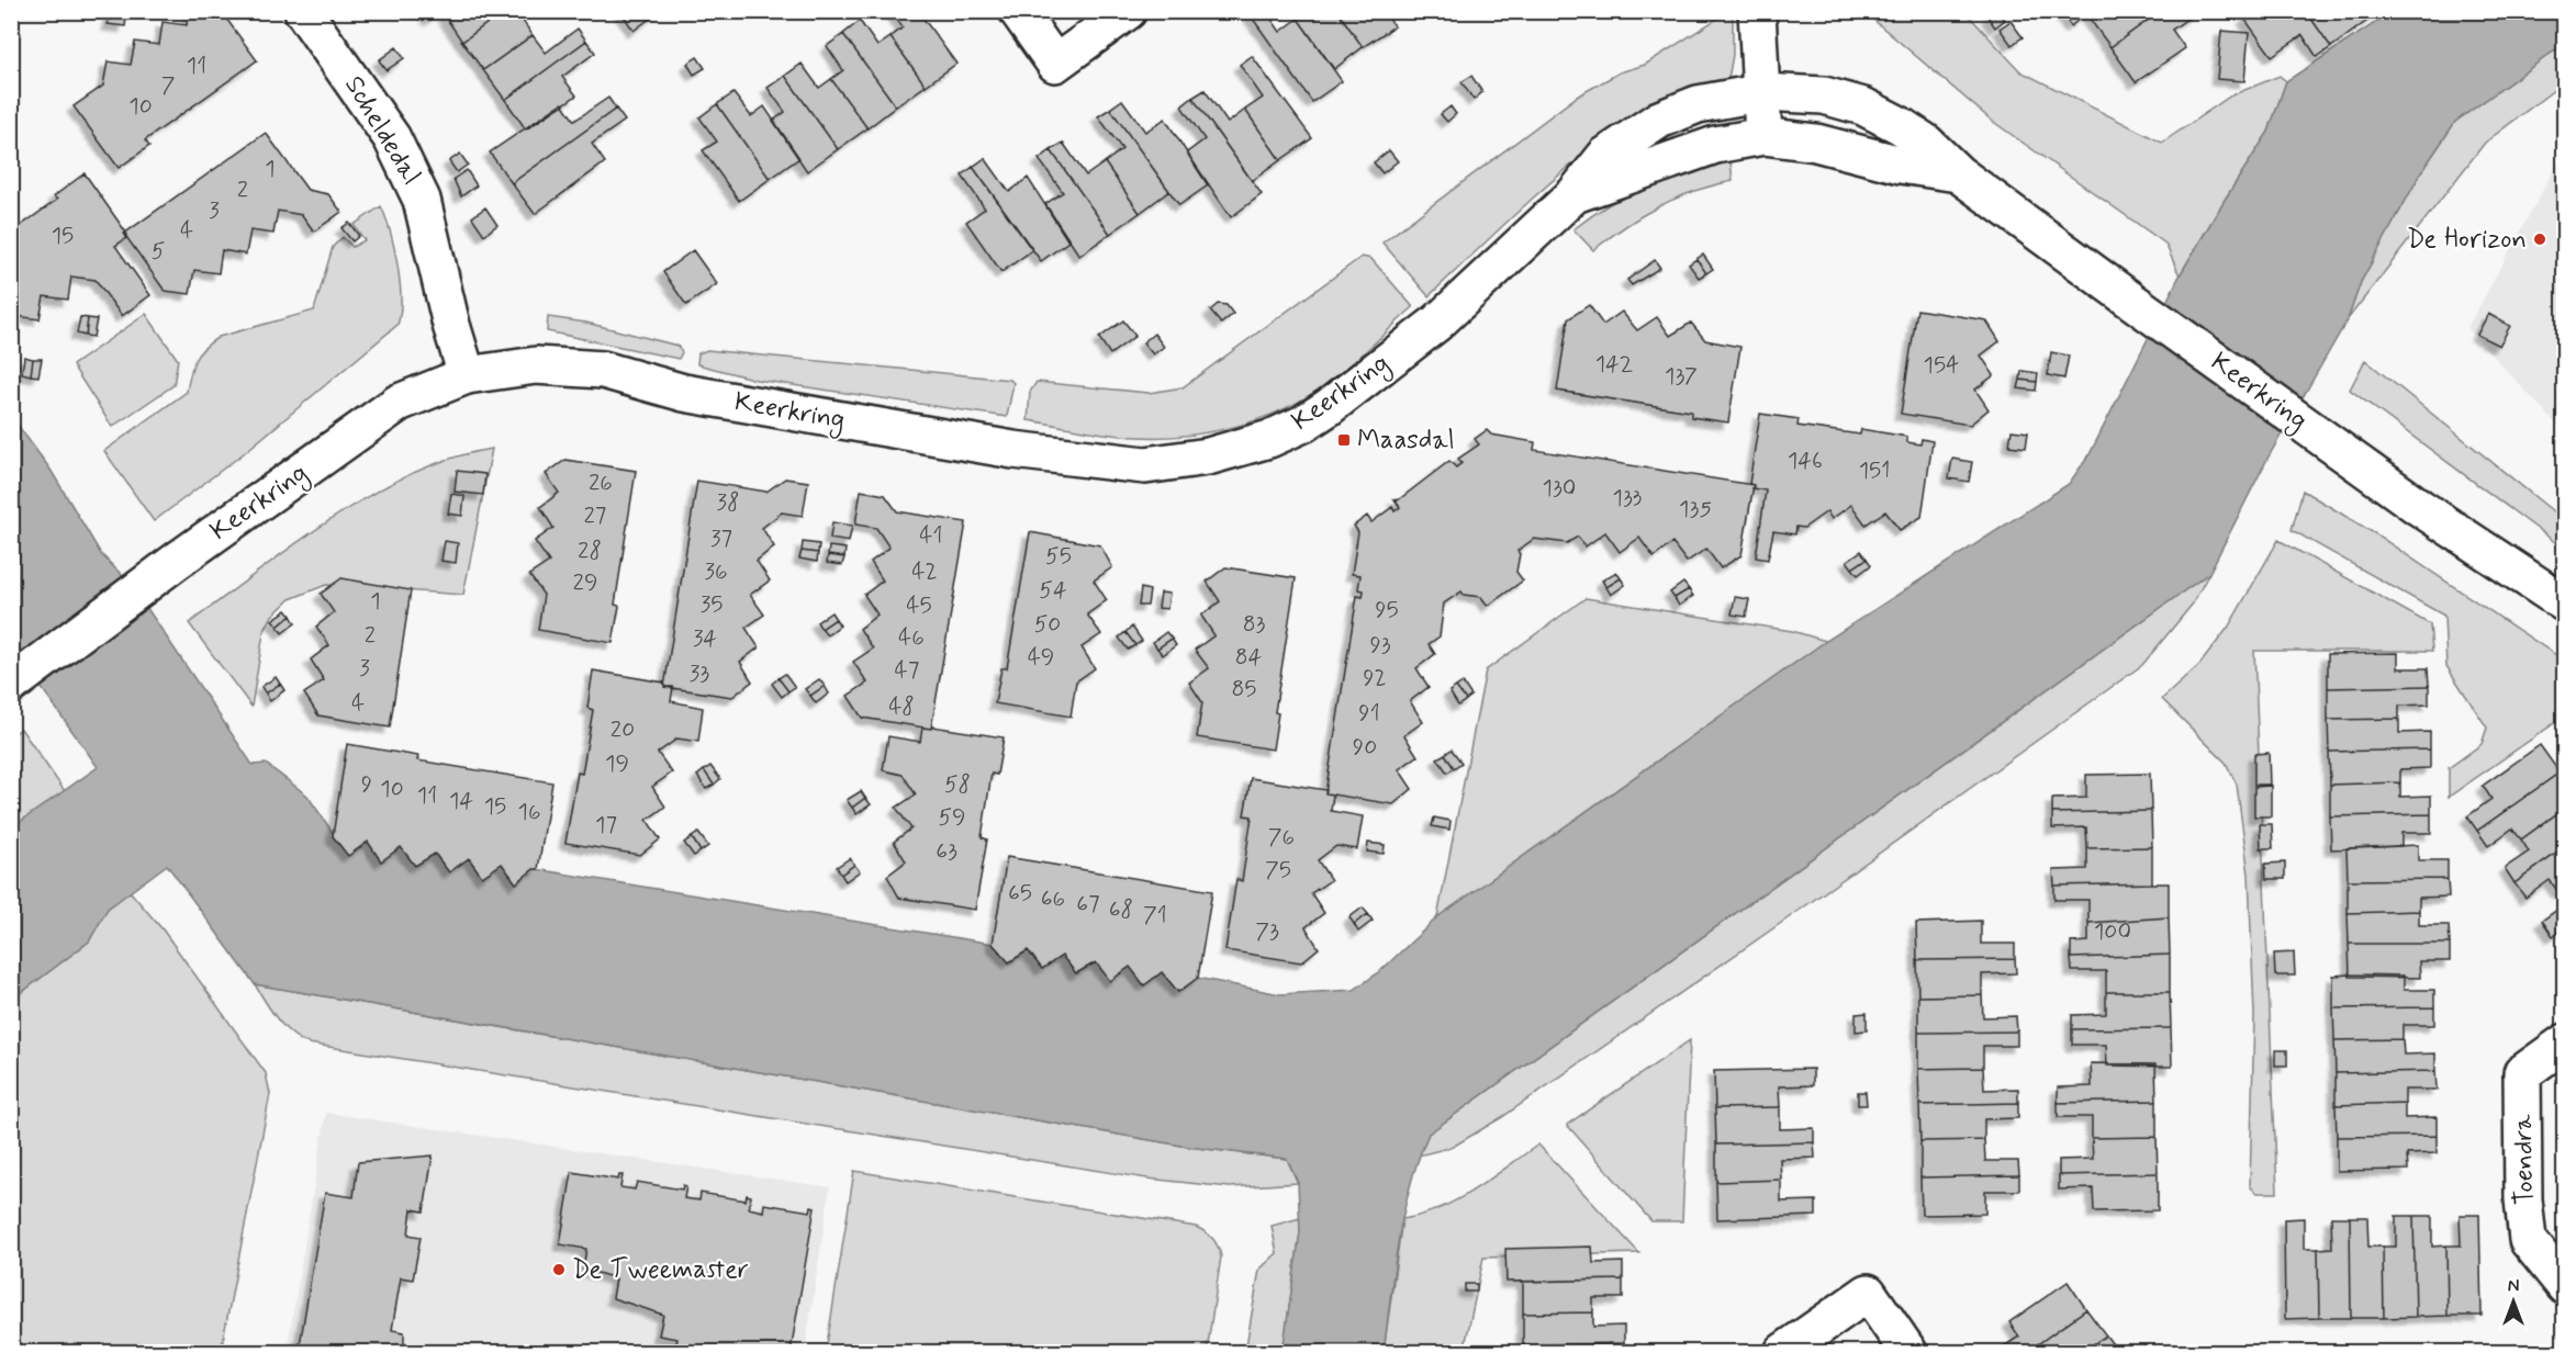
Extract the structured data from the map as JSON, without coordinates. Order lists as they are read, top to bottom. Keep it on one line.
{"streets":{"street":["Scheldedal","Keerkring","Toendra"]},"crossings":[["Scheldedal","Keerkring"]],"places":{"other":["De Horizon","De Tweemaster"],"transit":["Maasdal"]},"house_numbers":["11","7","10","1","2","3","4","15","5","142","154","137","146","151","26","130","133","38","135","27","41","37","28","55","36","42","29","54","1","35","45","95","50","83","2","46","34","93","49","84","3","47","33","92","85","4","48","91","20","90","19","9","58","10","11","14","15","16","59","17","76","63","75","65","66","67","68","71","73","100"],"north":"top"}
